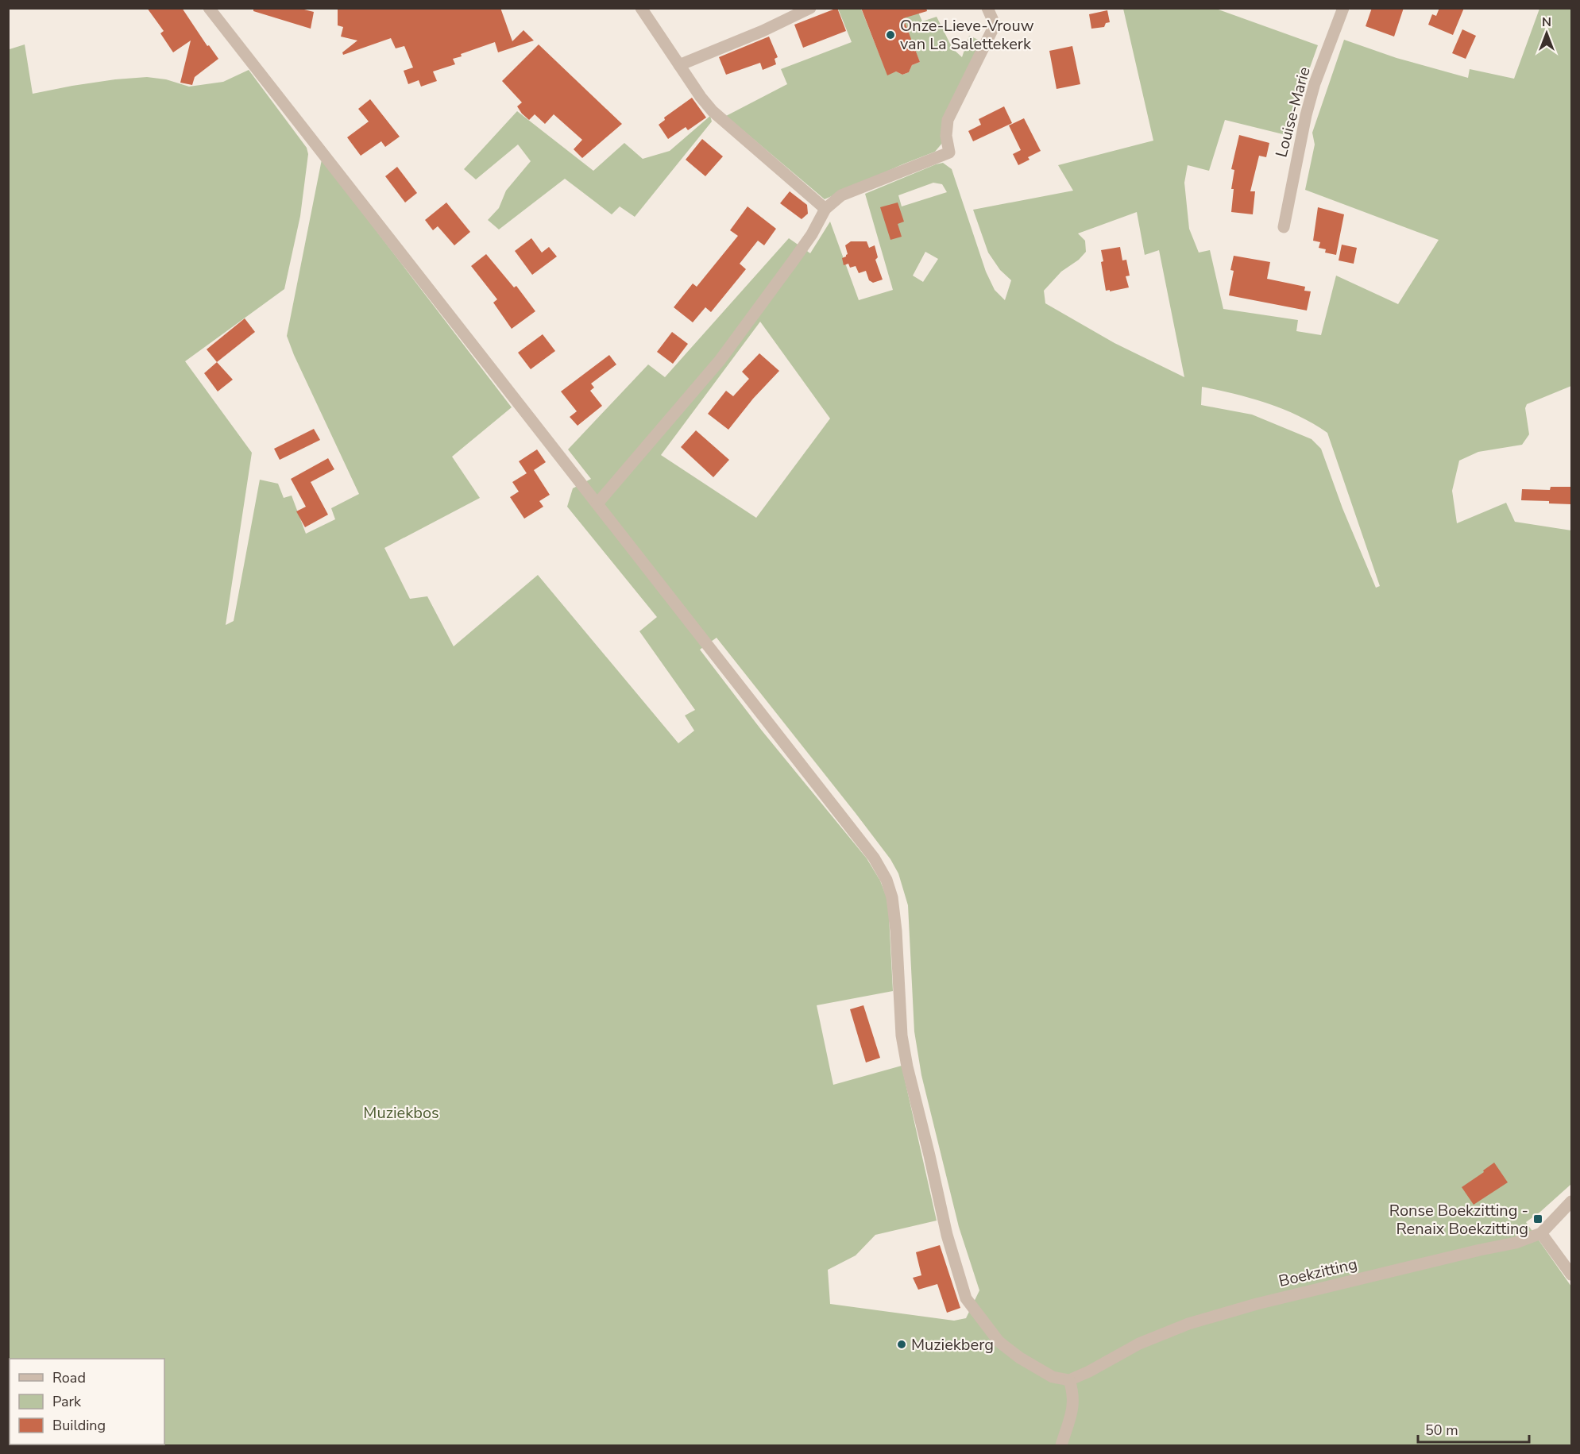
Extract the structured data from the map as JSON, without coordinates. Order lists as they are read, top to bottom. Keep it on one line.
{"streets":{"street":["Louise-Marie","Boekzitting"]},"parks":["Muziekbos"],"places":{"other":["Onze-Lieve-Vrouw van La Salettekerk","Muziekberg"],"transit":["Ronse Boekzitting - Renaix Boekzitting"]},"legend":["Road","Park","Building"],"scale_bar":"50 m","north":"top"}
